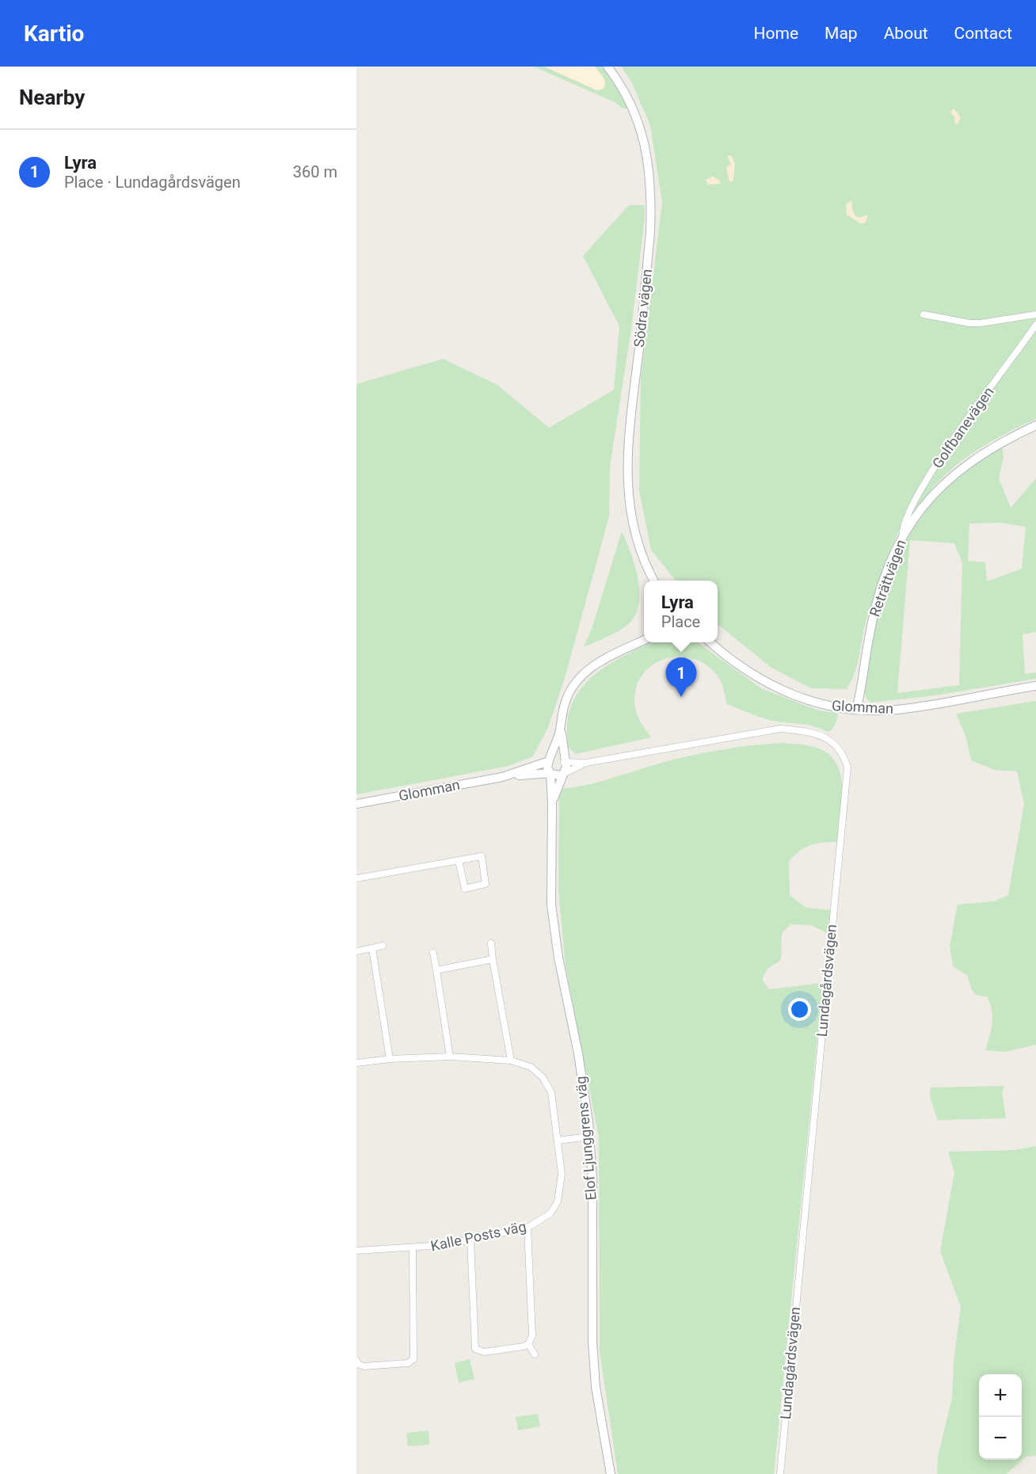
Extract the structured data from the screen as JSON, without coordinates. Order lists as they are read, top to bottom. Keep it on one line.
{"streets":{"street":["Södra vägen","Golfbanevägen","Reträttvägen","Glomman","Lundagårdsvägen","Elof Ljunggrens väg","Kalle Posts väg"]},"crossings":[["Golfbanevägen","Reträttvägen"],["Reträttvägen","Glomman"],["Glomman","Lundagårdsvägen"],["Glomman","Elof Ljunggrens väg"],["Lundagårdsvägen","Elof Ljunggrens väg"]],"page":{"header":"Kartio","nav":["Home","Map","About","Contact"],"heading":"Nearby","list":[{"mark":"1","name":"Lyra","note":"Place · Lundagårdsvägen","value":"360 m"}],"popup":["Lyra","Place"],"pins":"1","map_buttons":["+","−"]}}
